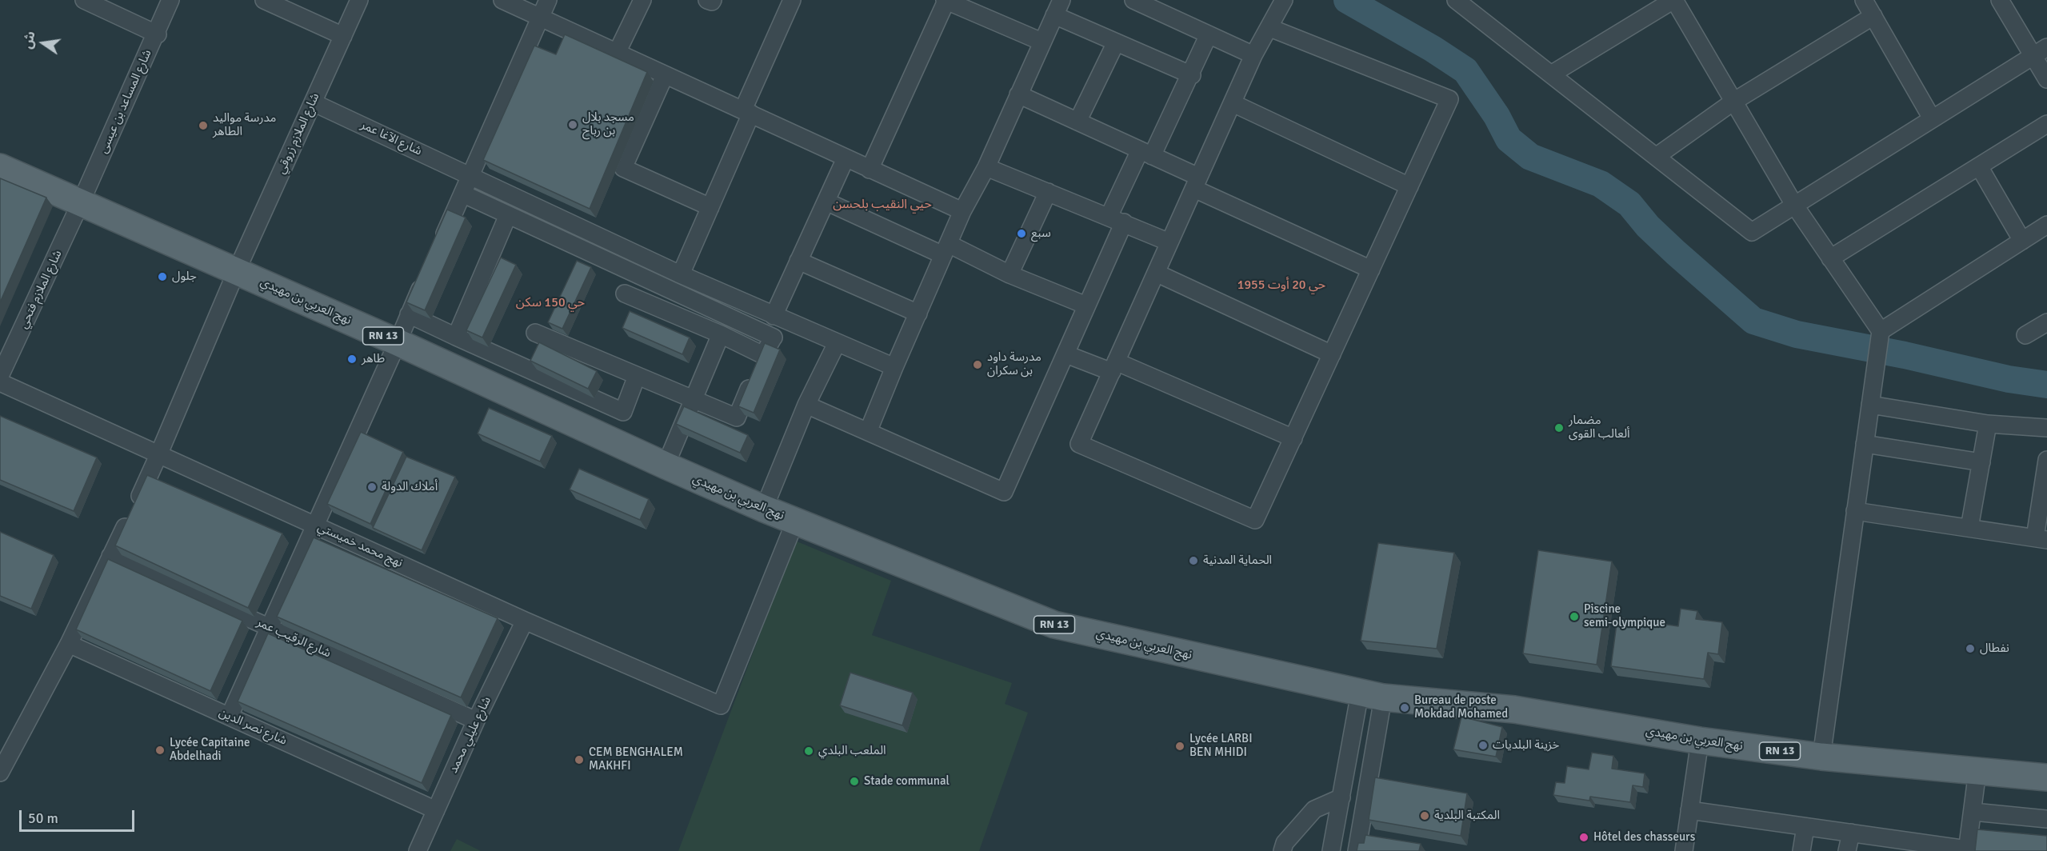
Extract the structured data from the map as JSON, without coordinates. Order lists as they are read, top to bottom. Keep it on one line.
{"streets":{"main road":["نهج العربي بن مهيدي","RN 13","نهح العربي بن مهيدي"],"street":["شارع المساعد بن عيسى","شارع الملازم زروقي","شارع الآغا عمر","شارع الملازم فتحي","نهج محمد خميستي","شارع الرقيب عمر","شارع نصر الدين","شارع عليلي محمد"]},"crossings":[["شارع المساعد بن عيسى","شارع الملازم فتحي"],["شارع المساعد بن عيسى","نهج العربي بن مهيدي"],["شارع الملازم زروقي","شارع الآغا عمر"],["شارع الملازم زروقي","نهج العربي بن مهيدي"],["شارع الملازم زروقي","نهج محمد خميستي"],["شارع الملازم زروقي","شارع الرقيب عمر"],["شارع الملازم زروقي","شارع نصر الدين"],["شارع الملازم فتحي","نهج العربي بن مهيدي"],["نهج العربي بن مهيدي","نهج محمد خميستي"],["نهج العربي بن مهيدي","نهح العربي بن مهيدي"],["نهج محمد خميستي","شارع عليلي محمد"],["شارع الرقيب عمر","شارع عليلي محمد"],["شارع نصر الدين","شارع عليلي محمد"]],"districts":["حيي النقيب بلحسن","حي 20 أوت 1955","حي 150 سكن"],"places":["مسجد بلال بن رباح","مدرسة مواليد الطاهر","سبع","جلول","طاهر","مدرسة داود بن سكران","مضمار ألعالب القوى","أملاك الدولة","الحماية المدنية","Piscine semi-olympique","نفطال","Bureau de poste Mokdad Mohamed","خزينة البلديات","Lycée LARBI BEN MHIDI","Lycée Capitaine Abdelhadi","الملعب البلدي","CEM BENGHALEM MAKHFI","Stade communal","المكتبة البلدية","Hôtel des chasseurs"],"scale_bar":"50 m","north":"left"}
